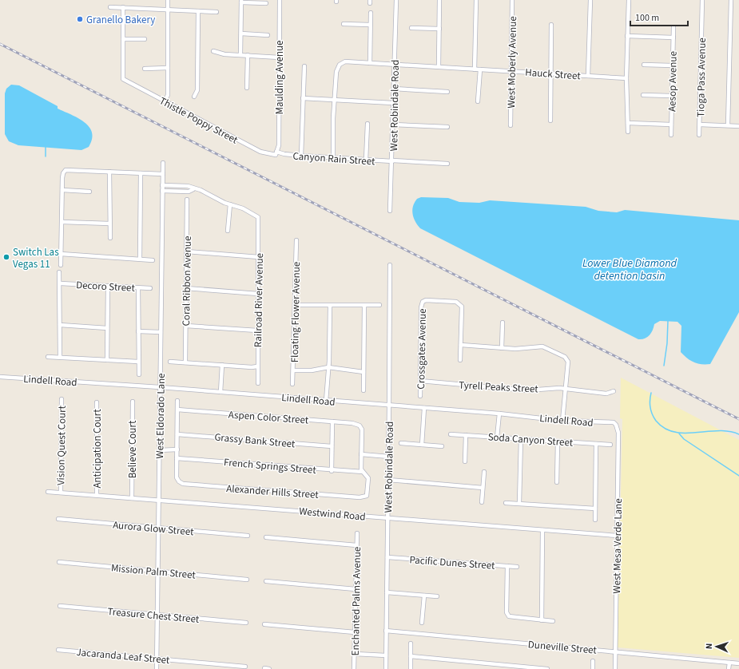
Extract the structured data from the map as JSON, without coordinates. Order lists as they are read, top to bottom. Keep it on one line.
{"streets":{"street":["West Moberly Avenue","Hauck Street","Maulding Avenue","Tioga Pass Avenue","Aesop Avenue","West Robindale Road","Thistle Poppy Street","Canyon Rain Street","Coral Ribbon Avenue","Decoro Street","Railroad River Avenue","Floating Flower Avenue","Crossgates Avenue","Lindell Road","Tyrell Peaks Street","West Eldorado Lane","Aspen Color Street","Soda Canyon Street","Grassy Bank Street","Vision Quest Court","Anticipation Court","Believe Court","French Springs Street","Alexander Hills Street","Westwind Road","Aurora Glow Street","West Mesa Verde Lane","Pacific Dunes Street","Mission Palm Street","Enchanted Palms Avenue","Treasure Chest Street","Duneville Street","Jacaranda Leaf Street"]},"crossings":[["West Moberly Avenue","Hauck Street"],["Hauck Street","West Robindale Road"],["Maulding Avenue","Thistle Poppy Street"],["Maulding Avenue","Canyon Rain Street"],["West Robindale Road","Canyon Rain Street"],["West Robindale Road","Lindell Road"],["West Robindale Road","Westwind Road"],["West Robindale Road","Pacific Dunes Street"],["West Robindale Road","Duneville Street"],["Thistle Poppy Street","Canyon Rain Street"],["Crossgates Avenue","Tyrell Peaks Street"],["Lindell Road","West Eldorado Lane"],["Lindell Road","West Mesa Verde Lane"],["West Eldorado Lane","Westwind Road"],["West Eldorado Lane","Aurora Glow Street"],["West Eldorado Lane","Mission Palm Street"],["West Eldorado Lane","Treasure Chest Street"],["West Eldorado Lane","Jacaranda Leaf Street"],["Vision Quest Court","Westwind Road"],["Anticipation Court","Westwind Road"],["Believe Court","Westwind Road"],["French Springs Street","Alexander Hills Street"],["Westwind Road","West Mesa Verde Lane"],["West Mesa Verde Lane","Duneville Street"]],"water":["Lower Blue Diamond detention basin"],"places":["Granello Bakery","Switch Las Vegas 11"],"scale_bar":"100 m","north":"left"}
